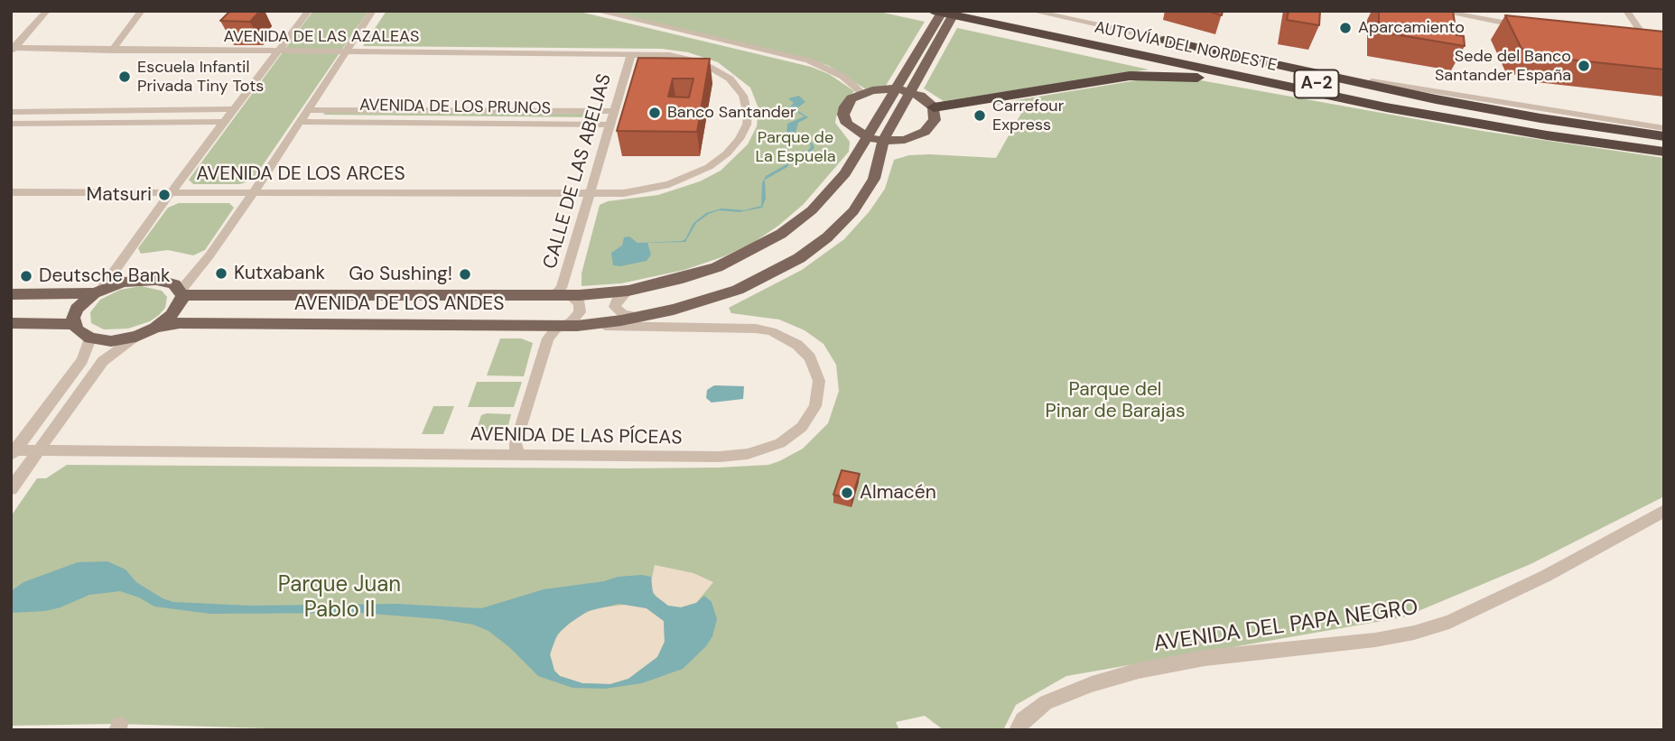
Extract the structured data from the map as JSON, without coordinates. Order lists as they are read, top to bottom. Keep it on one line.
{"streets":{"highway":["AUTOVÍA DEL NORDESTE","A-2"],"main road":["AVENIDA DE LOS ANDES"],"street":["AVENIDA DE LAS AZALEAS","AVENIDA DE LOS PRUNOS","CALLE DE LAS ABELIAS","AVENIDA DE LOS ARCES","AVENIDA DE LAS PÍCEAS","AVENIDA DEL PAPA NEGRO"]},"crossings":[["AVENIDA DE LAS AZALEAS","CALLE DE LAS ABELIAS"],["AVENIDA DE LAS AZALEAS","AVENIDA DE LOS ARCES"],["AVENIDA DE LOS PRUNOS","CALLE DE LAS ABELIAS"],["CALLE DE LAS ABELIAS","AVENIDA DE LOS ARCES"],["CALLE DE LAS ABELIAS","AVENIDA DE LOS ANDES"],["AVENIDA DE LOS ANDES","AVENIDA DE LAS PÍCEAS"]],"parks":["Parque de La Espuela","Parque del Pinar de Barajas","Parque Juan Pablo II"],"places":["Aparcamiento","Sede del Banco Santander España","Escuela Infantil Privada Tiny Tots","Banco Santander","Carrefour Express","Matsuri","Kutxabank","Go Sushing!","Deutsche Bank","Almacén"]}
